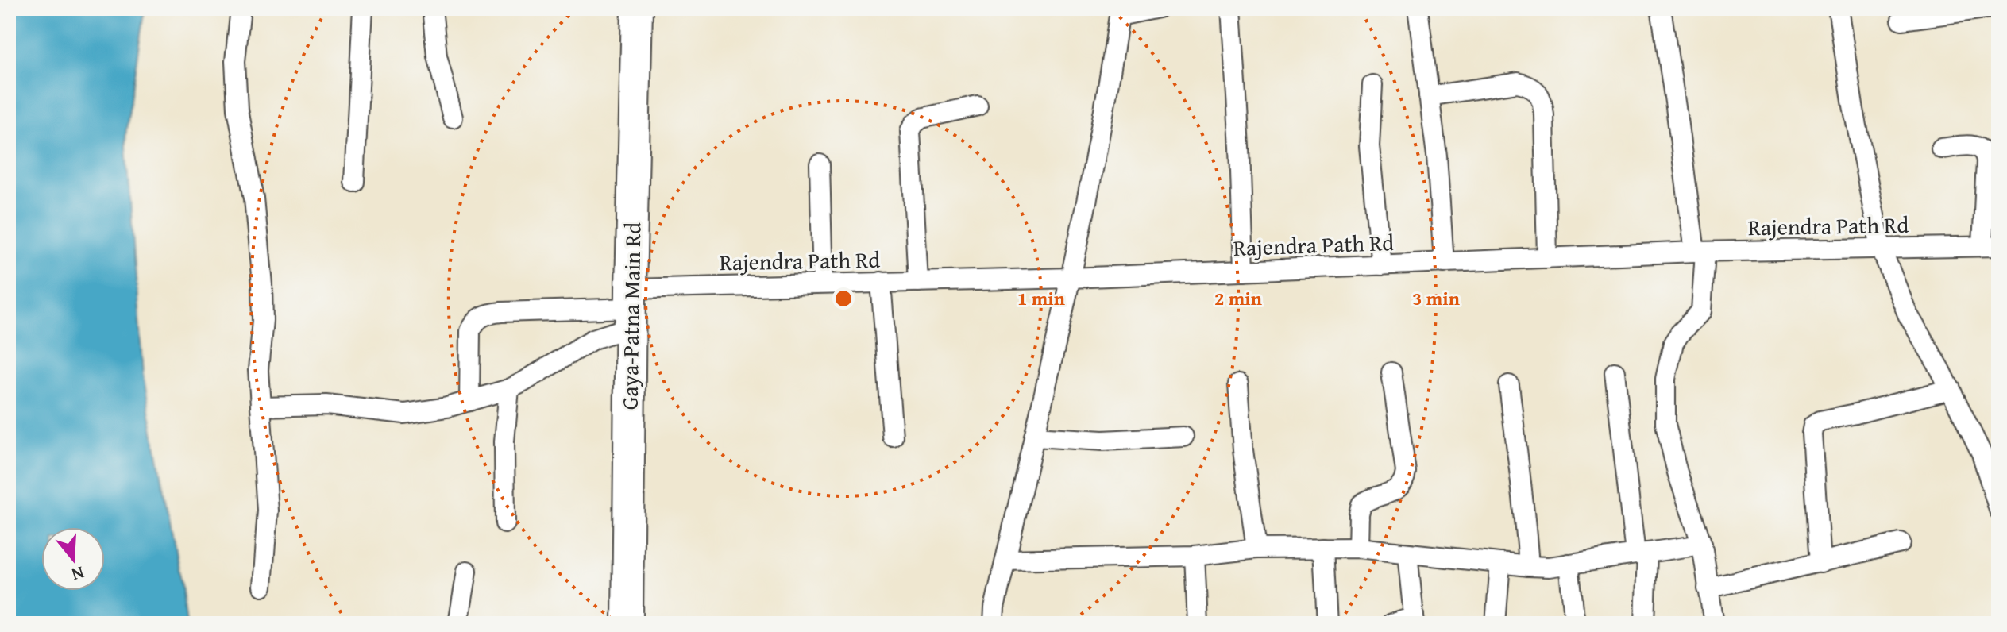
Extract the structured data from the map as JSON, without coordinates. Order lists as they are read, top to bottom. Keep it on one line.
{"streets":{"main road":["Gaya-Patna Main Rd"],"street":["Rajendra Path Rd"]},"crossings":[["Rajendra Path Rd","Gaya-Patna Main Rd"]],"north":"bottom","rings":["1 min","2 min","3 min"]}
